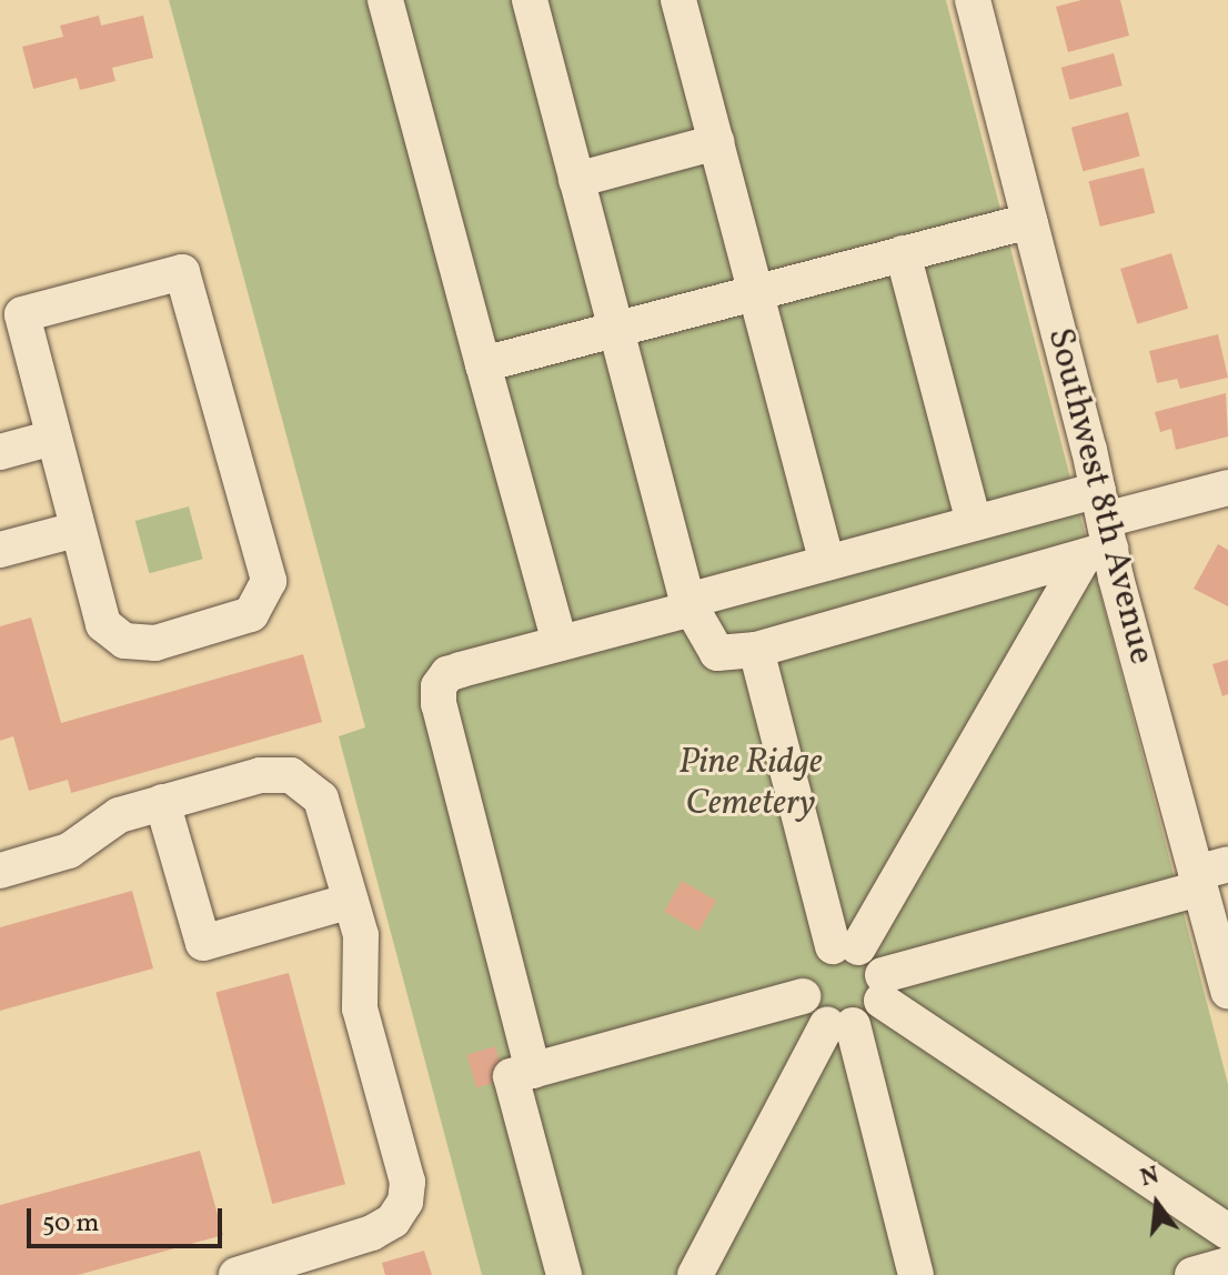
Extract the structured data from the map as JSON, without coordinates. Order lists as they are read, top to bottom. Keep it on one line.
{"streets":{"street":["Southwest 8th Avenue"]},"parks":["Pine Ridge Cemetery"],"scale_bar":"50 m","north":"top"}
